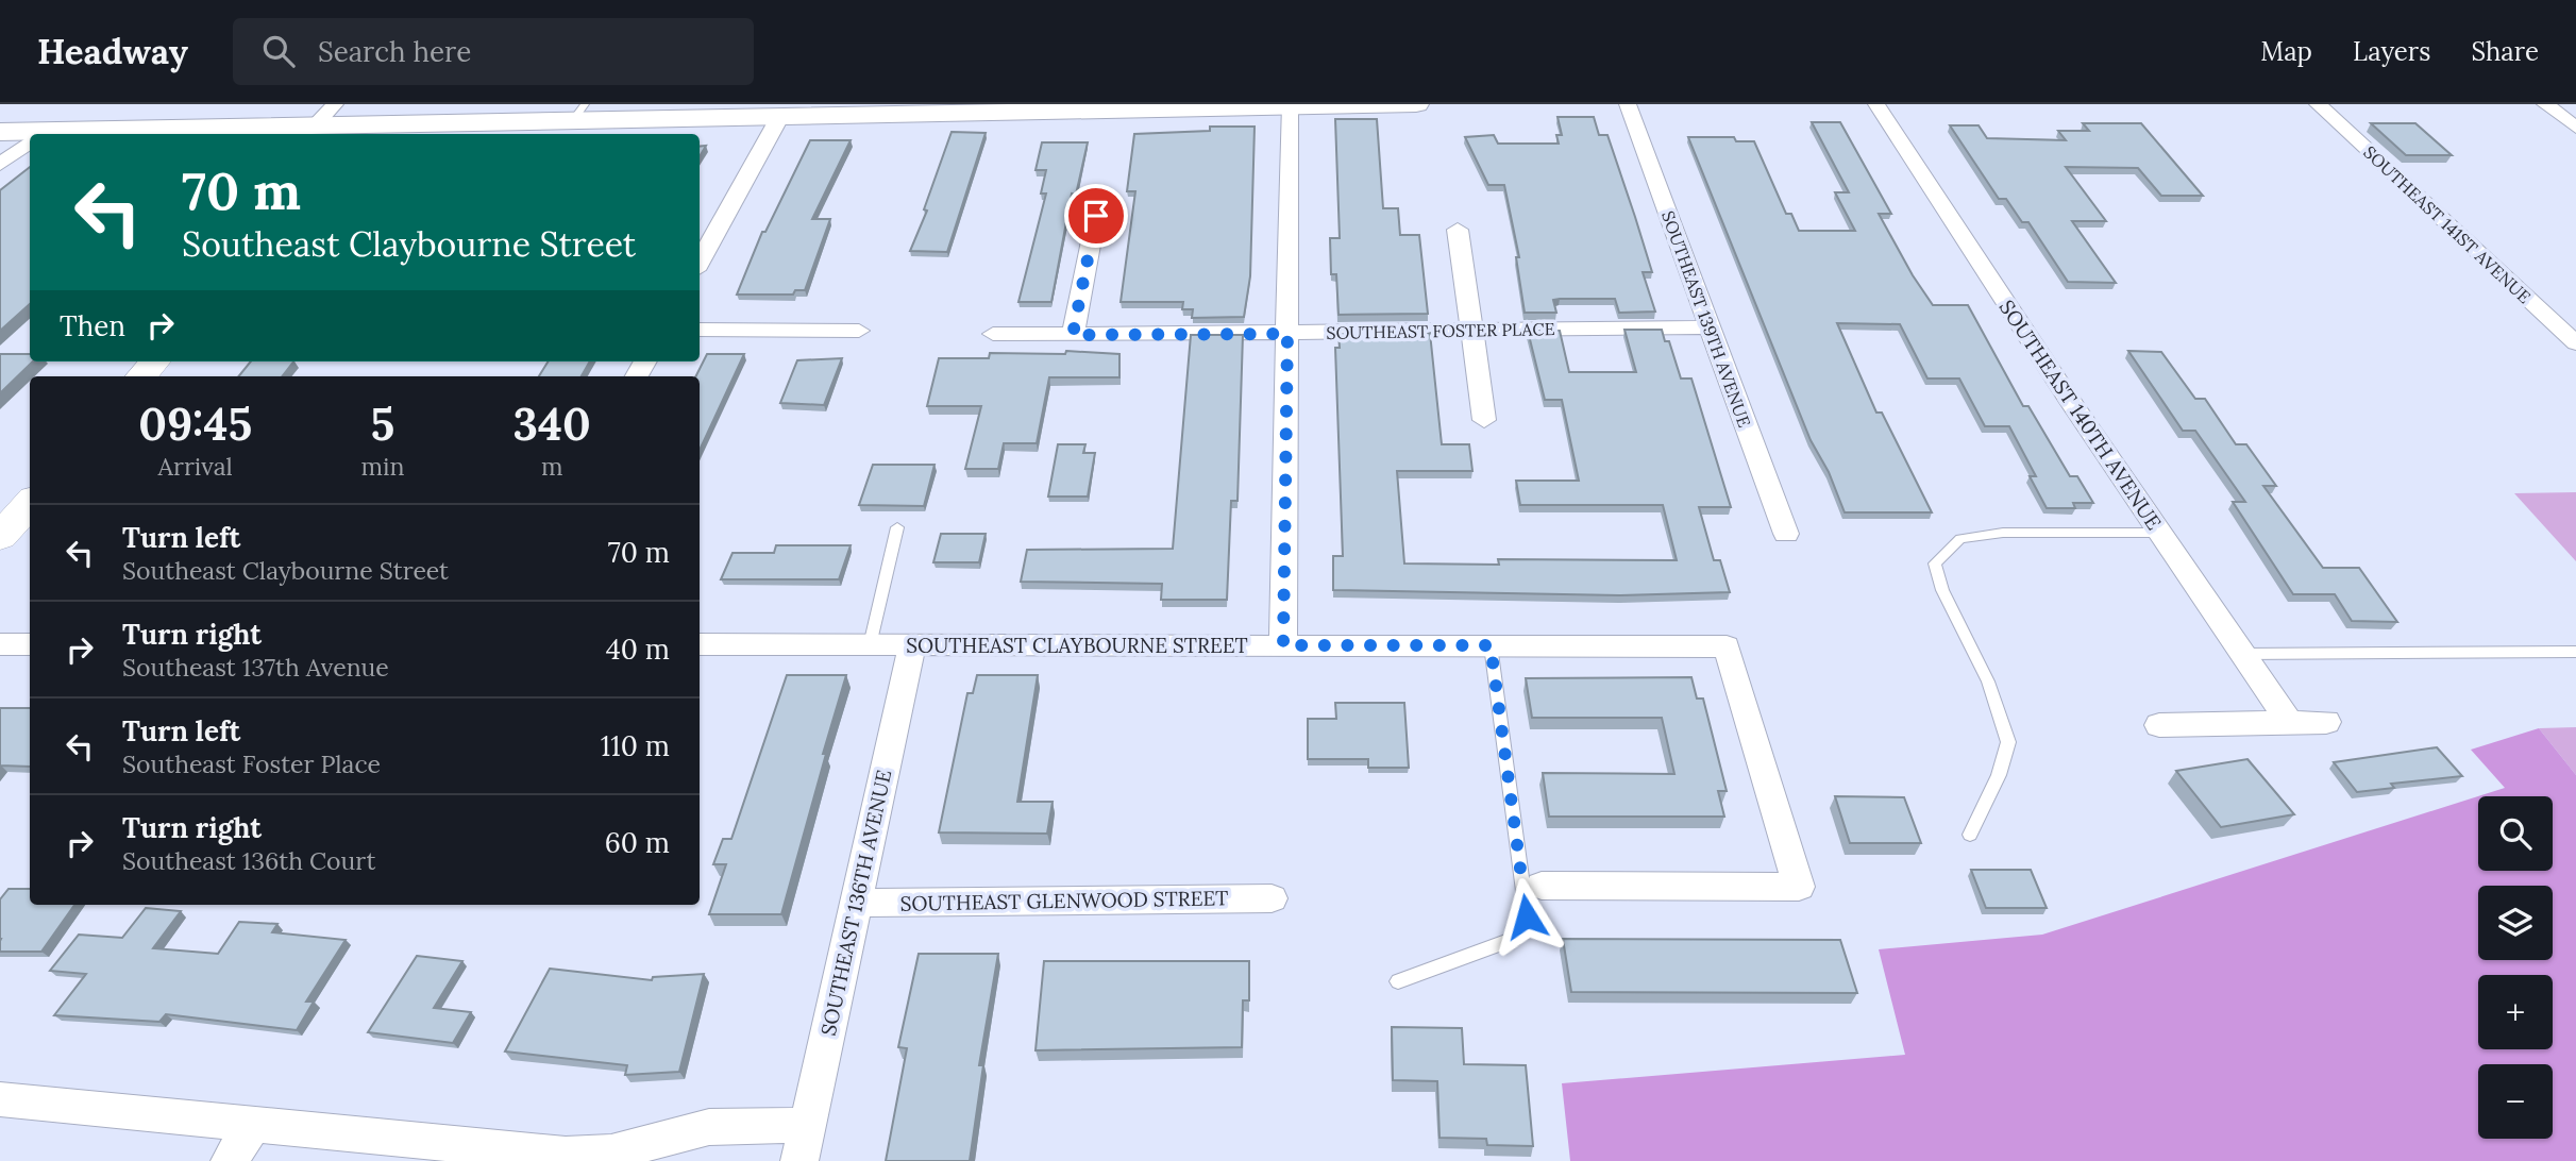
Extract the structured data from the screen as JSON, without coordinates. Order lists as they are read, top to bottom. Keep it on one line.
{"streets":{"street":["SOUTHEAST 141ST AVENUE","SOUTHEAST 139TH AVENUE","SOUTHEAST FOSTER PLACE","SOUTHEAST 140TH AVENUE","SOUTHEAST CLAYBOURNE STREET","SOUTHEAST GLENWOOD STREET","SOUTHEAST 136TH AVENUE"]},"crossings":[["SOUTHEAST 139TH AVENUE","SOUTHEAST FOSTER PLACE"],["SOUTHEAST CLAYBOURNE STREET","SOUTHEAST 136TH AVENUE"],["SOUTHEAST GLENWOOD STREET","SOUTHEAST 136TH AVENUE"]],"page":{"header":"Headway","search":"Search here","nav":["Map","Layers","Share"],"turn":["70 m","Southeast Claybourne Street"],"then":"Then","eta":["09:45","Arrival","5","min","340","m"],"list":[{"name":"Turn left","note":"Southeast Claybourne Street","value":"70 m"},{"name":"Turn right","note":"Southeast 137th Avenue","value":"40 m"},{"name":"Turn left","note":"Southeast Foster Place","value":"110 m"},{"name":"Turn right","note":"Southeast 136th Court","value":"60 m"}],"map_buttons":["+","−"]}}
